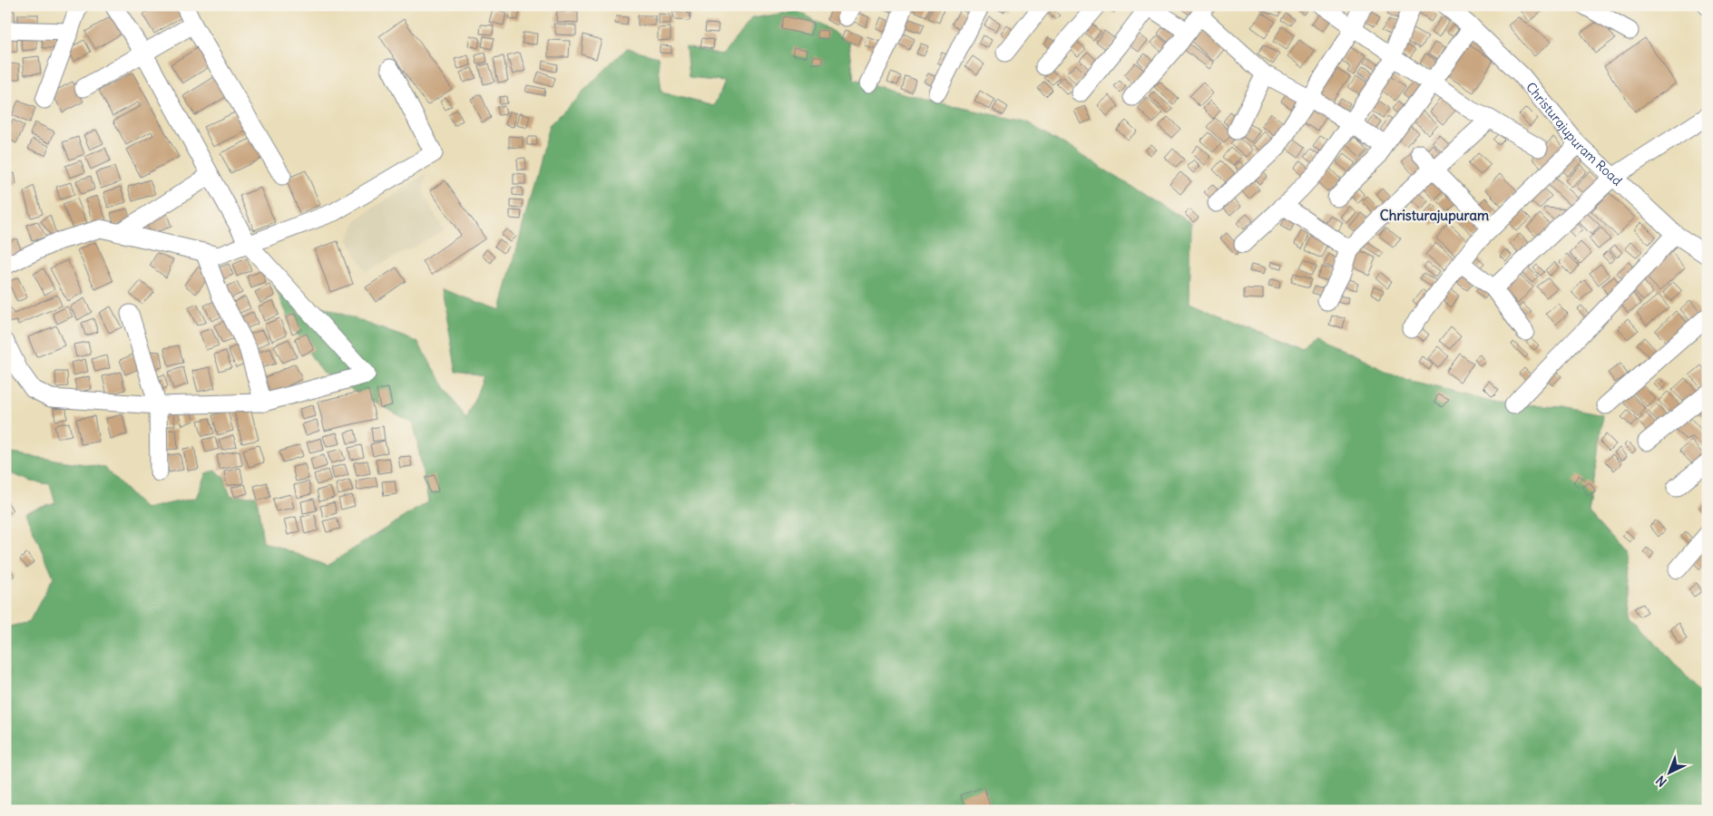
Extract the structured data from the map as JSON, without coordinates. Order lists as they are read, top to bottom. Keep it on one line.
{"streets":{"street":["Christurajupuram Road"]},"districts":["Christurajupuram"],"north":"bottom left"}
